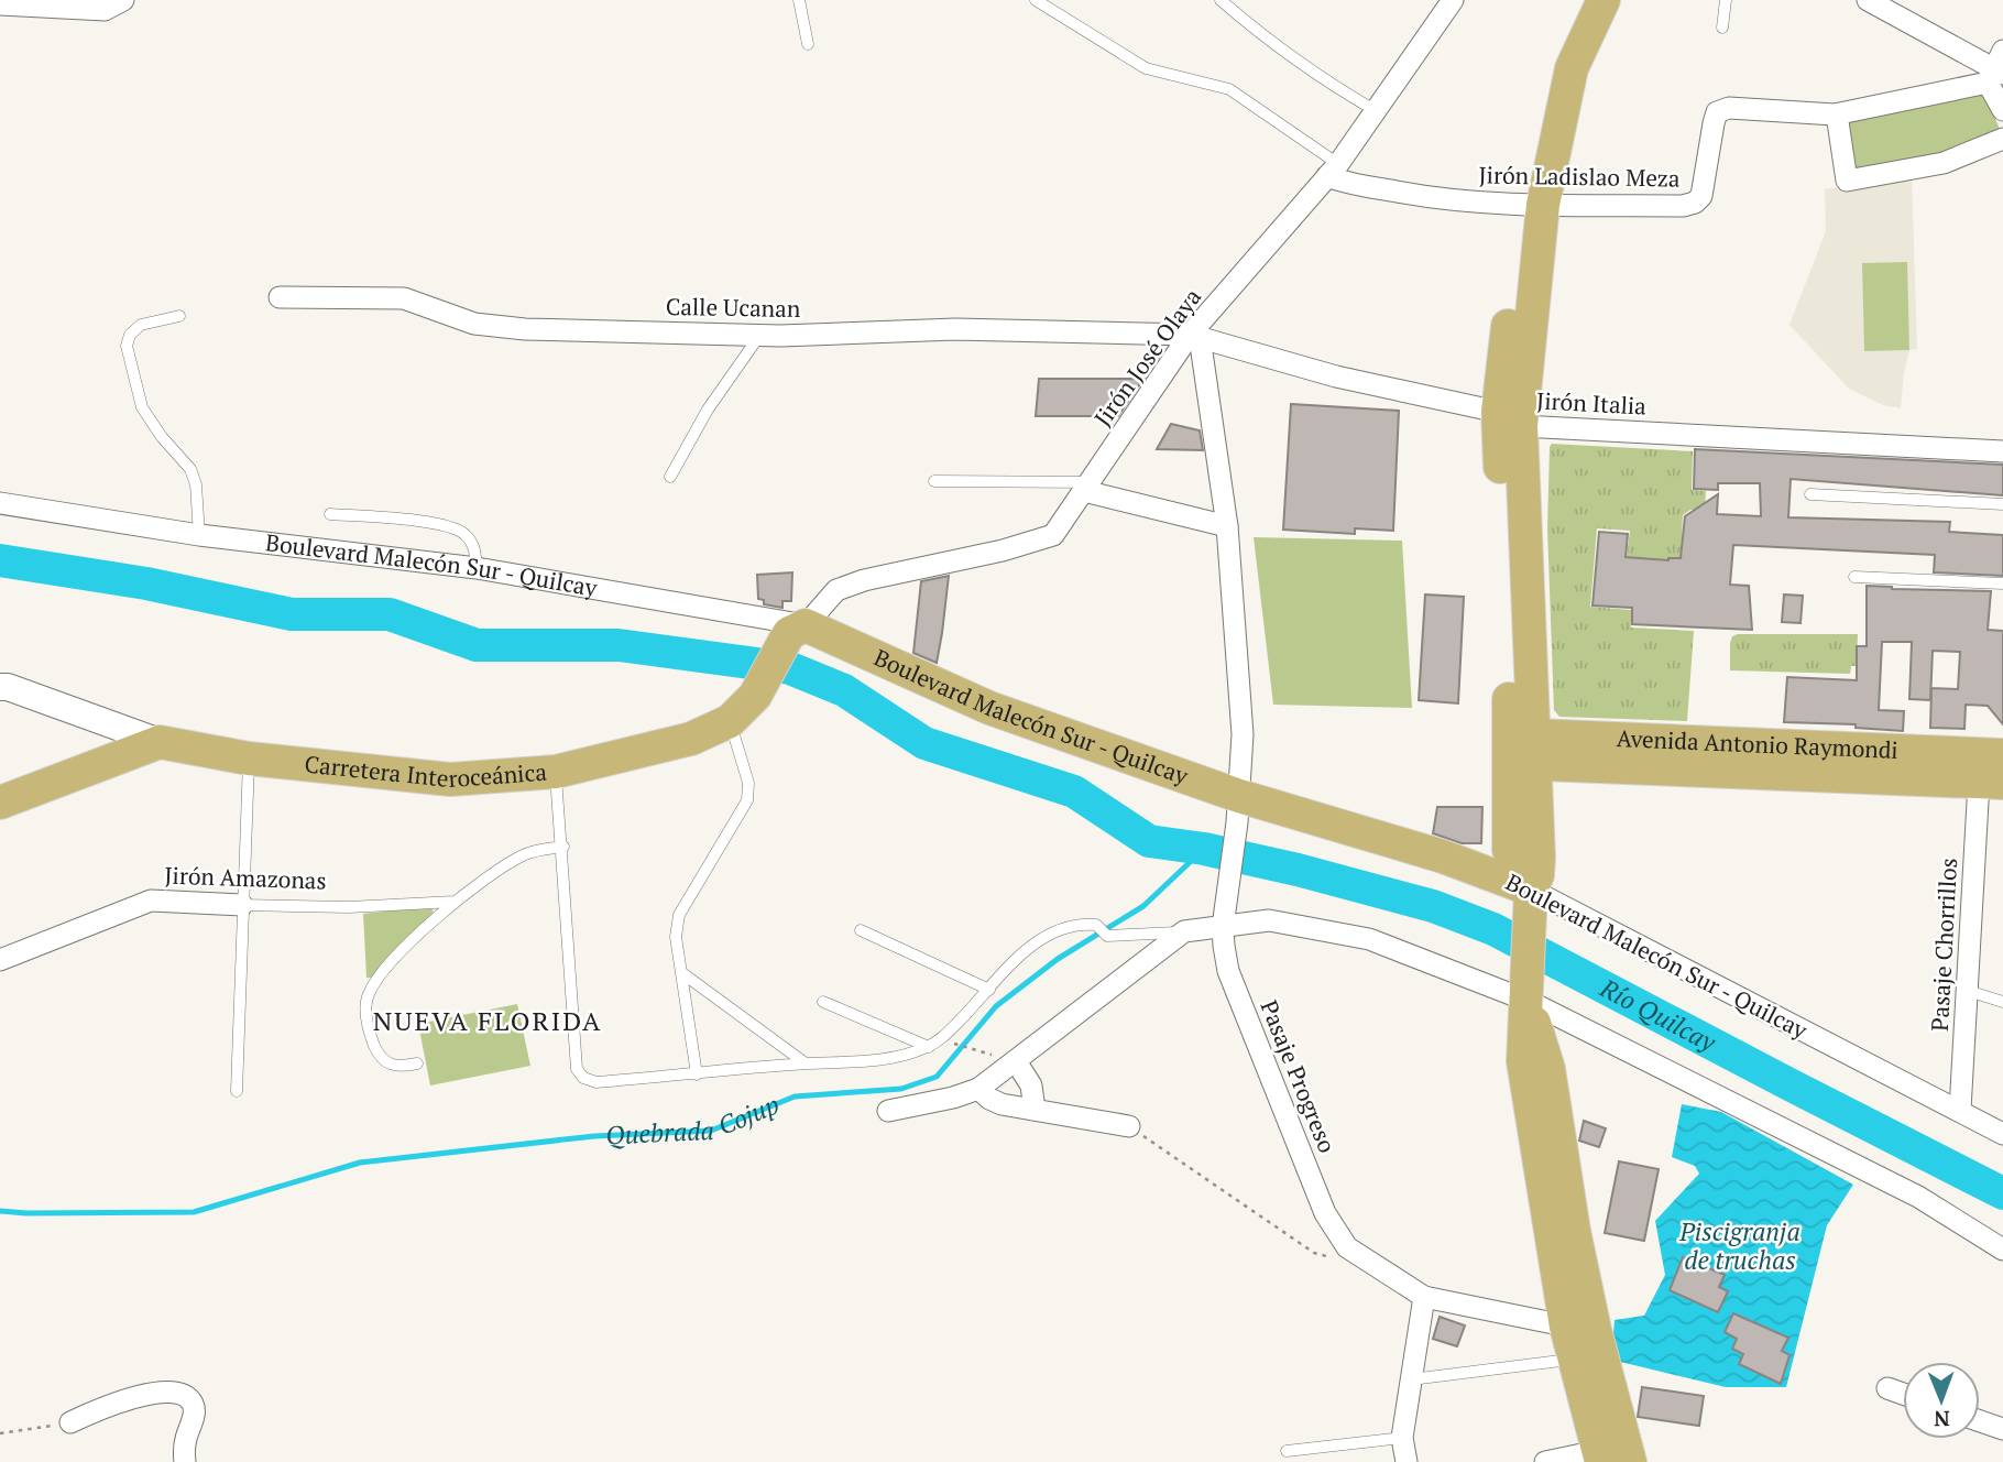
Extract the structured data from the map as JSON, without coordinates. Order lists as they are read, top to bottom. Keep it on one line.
{"streets":{"main road":["Boulevard Malecón Sur - Quilcay","Avenida Antonio Raymondi","Carretera Interoceánica"],"street":["Jirón Ladislao Meza","Calle Ucanan","Jirón José Olaya","Jirón Italia","Jirón Amazonas","Pasaje Chorrillos","Pasaje Progreso"]},"crossings":[["Jirón Ladislao Meza","Jirón José Olaya"],["Calle Ucanan","Jirón José Olaya"],["Calle Ucanan","Jirón Italia"],["Jirón José Olaya","Jirón Italia"],["Jirón José Olaya","Boulevard Malecón Sur - Quilcay"],["Jirón José Olaya","Carretera Interoceánica"],["Jirón José Olaya","Pasaje Progreso"],["Boulevard Malecón Sur - Quilcay","Carretera Interoceánica"],["Boulevard Malecón Sur - Quilcay","Pasaje Chorrillos"],["Boulevard Malecón Sur - Quilcay","Pasaje Progreso"],["Avenida Antonio Raymondi","Pasaje Chorrillos"]],"districts":["NUEVA FLORIDA"],"water":["Río Quilcay","Quebrada Cojup","Piscigranja de truchas"],"north":"bottom"}
